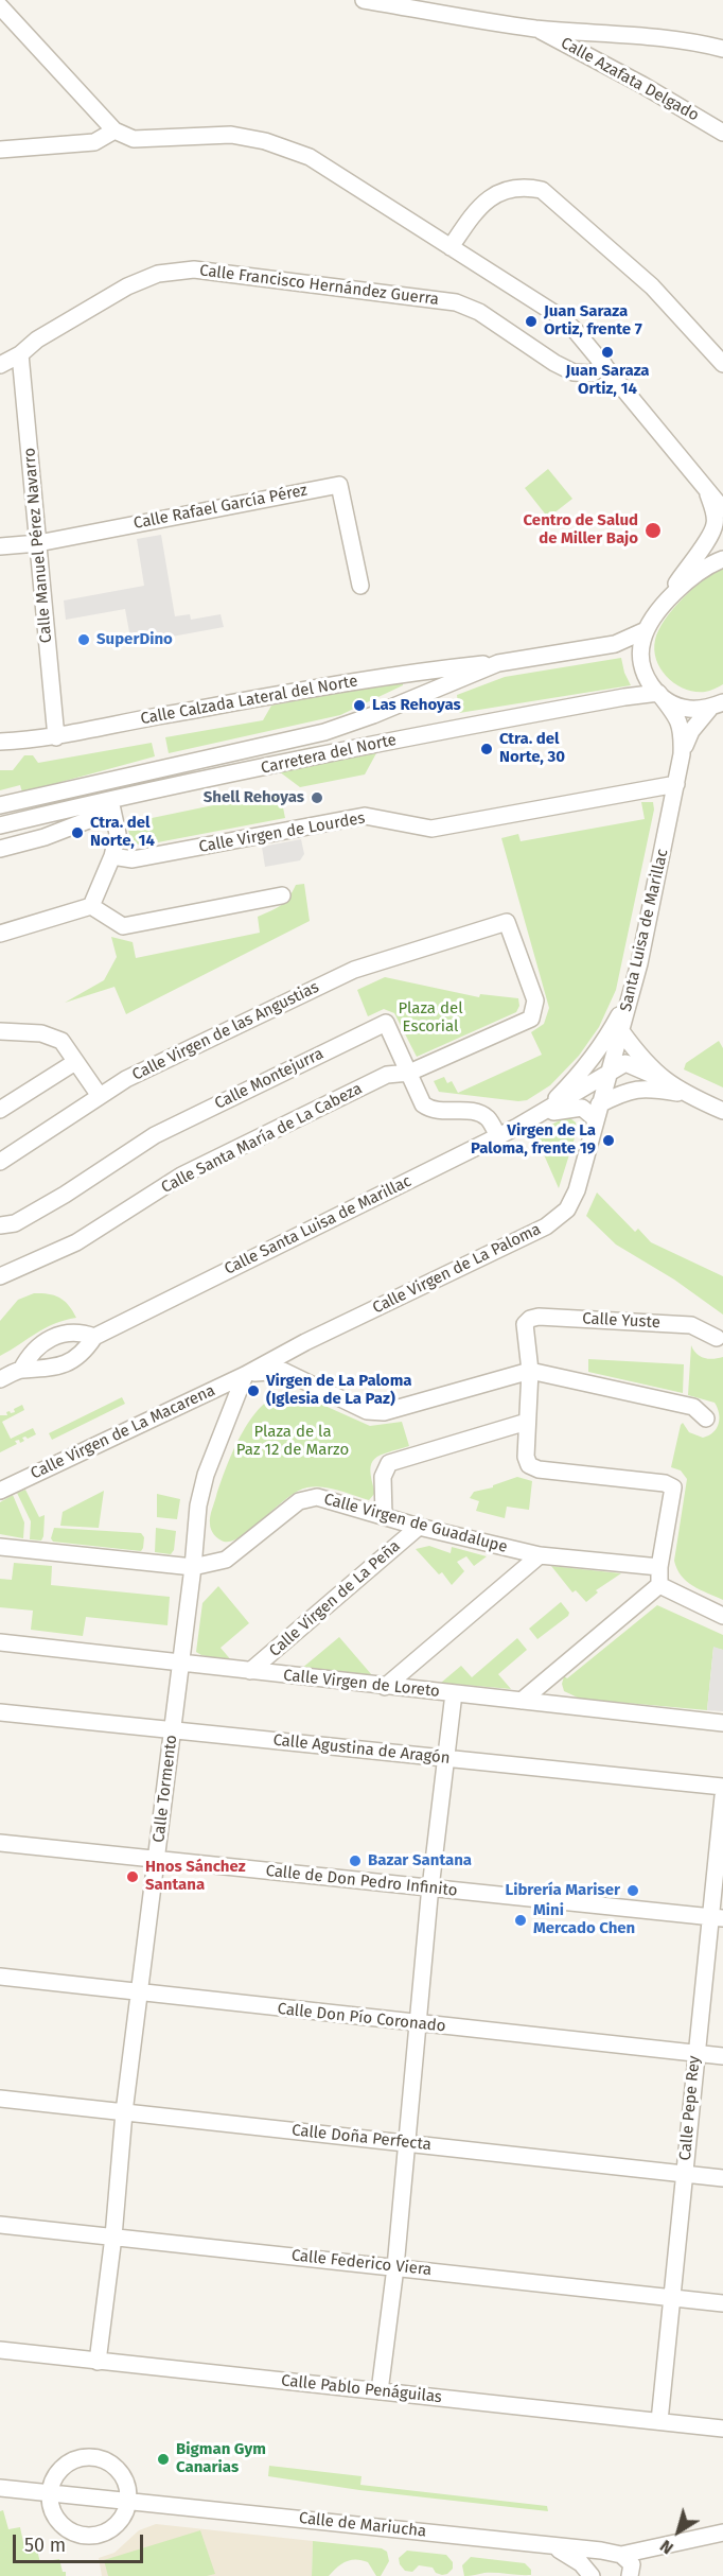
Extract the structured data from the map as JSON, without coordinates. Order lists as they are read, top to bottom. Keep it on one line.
{"streets":{"street":["Calle Azafata Delgado","Calle Francisco Hernández Guerra","Calle Rafael García Pérez","Calle Manuel Pérez Navarro","Calle Calzada Lateral del Norte","Carretera del Norte","Calle Virgen de Lourdes","Santa Luisa de Marillac","Calle Virgen de las Angustias","Calle Montejurra","Calle Santa María de La Cabeza","Calle Santa Luisa de Marillac","Calle Virgen de La Paloma","Calle Yuste","Calle Virgen de La Macarena","Calle Virgen de Guadalupe","Calle Virgen de La Peña","Calle Virgen de Loreto","Calle Agustina de Aragón","Calle Tormento","Calle de Don Pedro Infinito","Calle Don Pío Coronado","Calle Pepe Rey","Calle Doña Perfecta","Calle Federico Viera","Calle Pablo Penáguilas","Calle de Mariucha"]},"crossings":[["Calle Francisco Hernández Guerra","Calle Manuel Pérez Navarro"],["Calle Rafael García Pérez","Calle Manuel Pérez Navarro"],["Calle Manuel Pérez Navarro","Calle Calzada Lateral del Norte"],["Calle Calzada Lateral del Norte","Carretera del Norte"],["Calle Virgen de Lourdes","Santa Luisa de Marillac"],["Santa Luisa de Marillac","Calle Santa Luisa de Marillac"],["Santa Luisa de Marillac","Calle Virgen de La Paloma"],["Calle Virgen de las Angustias","Calle Santa María de La Cabeza"],["Calle Montejurra","Calle Santa María de La Cabeza"],["Calle Montejurra","Calle Santa Luisa de Marillac"],["Calle Santa Luisa de Marillac","Calle Virgen de La Paloma"],["Calle Virgen de La Paloma","Calle Virgen de La Macarena"],["Calle Virgen de La Paloma","Calle Tormento"],["Calle Virgen de La Macarena","Calle Tormento"],["Calle Virgen de Guadalupe","Calle Virgen de La Peña"],["Calle Virgen de Guadalupe","Calle Tormento"],["Calle Virgen de La Peña","Calle Virgen de Loreto"],["Calle Virgen de Loreto","Calle Tormento"],["Calle Agustina de Aragón","Calle Tormento"],["Calle Tormento","Calle de Don Pedro Infinito"],["Calle Tormento","Calle Don Pío Coronado"],["Calle Tormento","Calle Doña Perfecta"],["Calle Tormento","Calle Federico Viera"],["Calle Tormento","Calle Pablo Penáguilas"],["Calle de Don Pedro Infinito","Calle Pepe Rey"],["Calle Don Pío Coronado","Calle Pepe Rey"],["Calle Pepe Rey","Calle Doña Perfecta"],["Calle Pepe Rey","Calle Federico Viera"],["Calle Pepe Rey","Calle Pablo Penáguilas"]],"parks":["Plaza del Escorial","Plaza de la Paz 12 de Marzo"],"places":["Juan Saraza Ortiz, frente 7","Juan Saraza Ortiz, 14","Centro de Salud de Miller Bajo","SuperDino","Las Rehoyas","Ctra. del Norte, 30","Shell Rehoyas","Ctra. del Norte, 14","Virgen de La Paloma, frente 19","Virgen de La Paloma (Iglesia de La Paz)","Bazar Santana","Hnos Sánchez Santana","Librería Mariser","Mini Mercado Chen","Bigman Gym Canarias"],"scale_bar":"50 m","north":"bottom left"}
